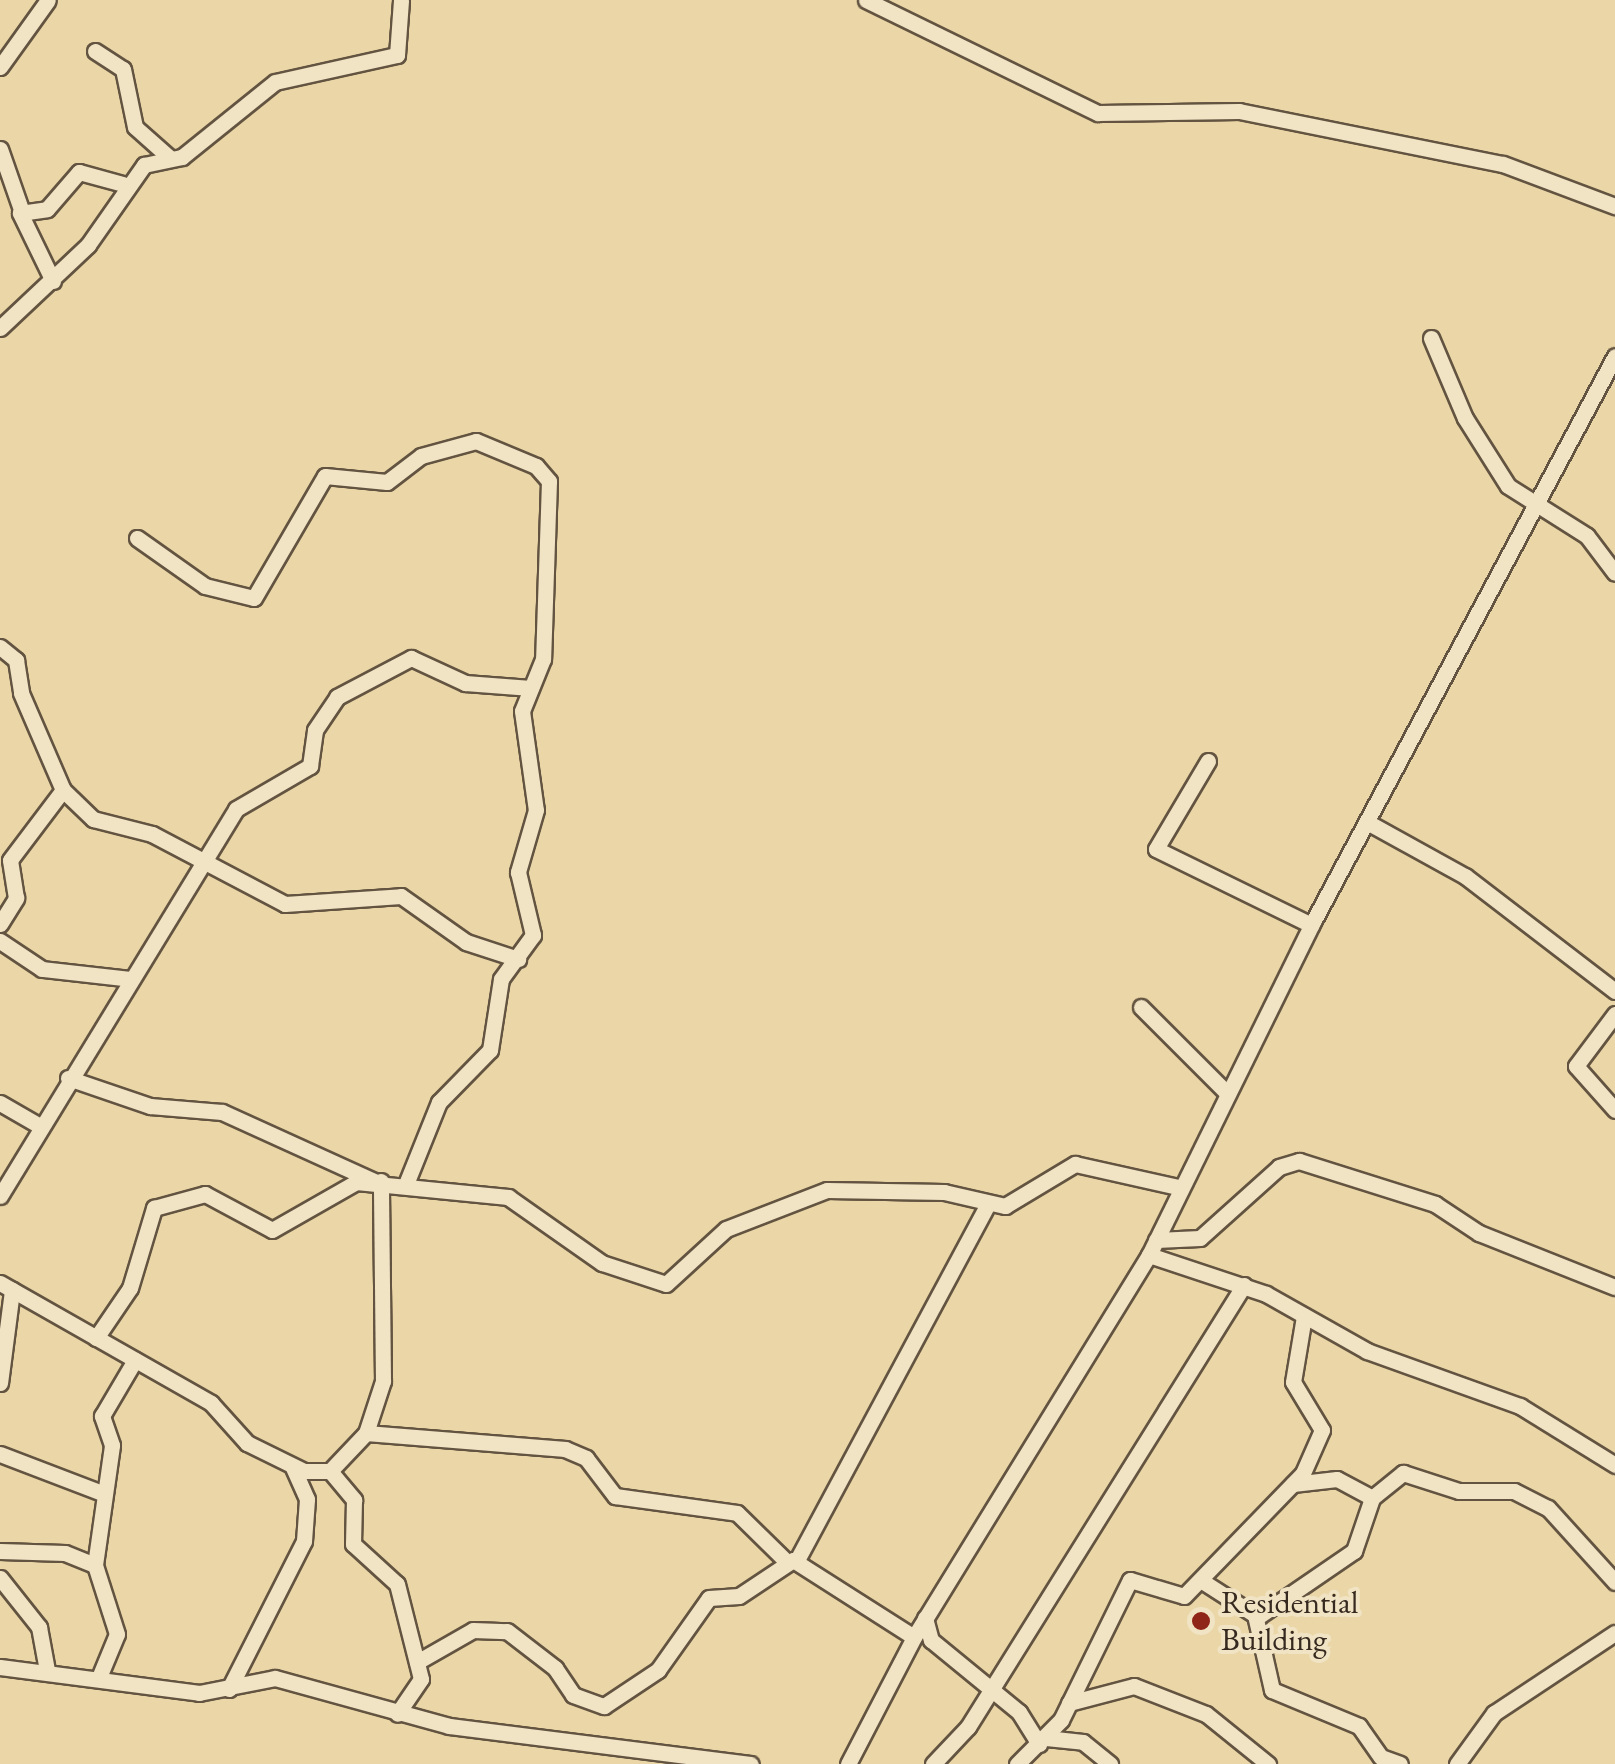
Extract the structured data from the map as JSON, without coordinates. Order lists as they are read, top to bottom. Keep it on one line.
{"places":["Residential Building"]}
